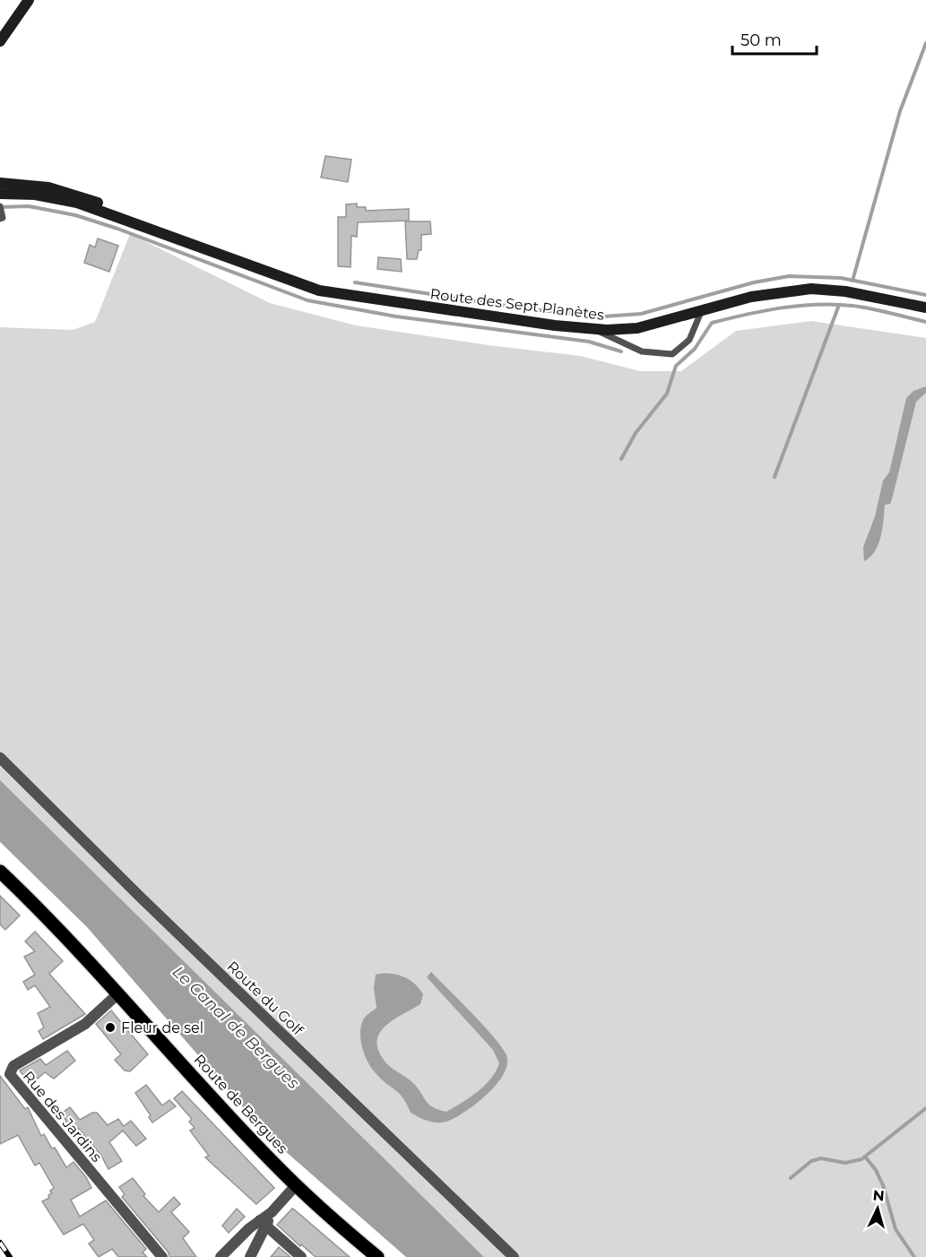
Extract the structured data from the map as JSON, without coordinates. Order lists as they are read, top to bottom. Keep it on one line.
{"streets":{"main road":["Route des Sept Planètes","Route de Bergues"],"street":["Route du Golf","Rue des Jardins"]},"crossings":[["Route de Bergues","Rue des Jardins"]],"water":["Le Canal de Bergues"],"places":["Fleur de sel"],"scale_bar":"50 m","north":"top"}
